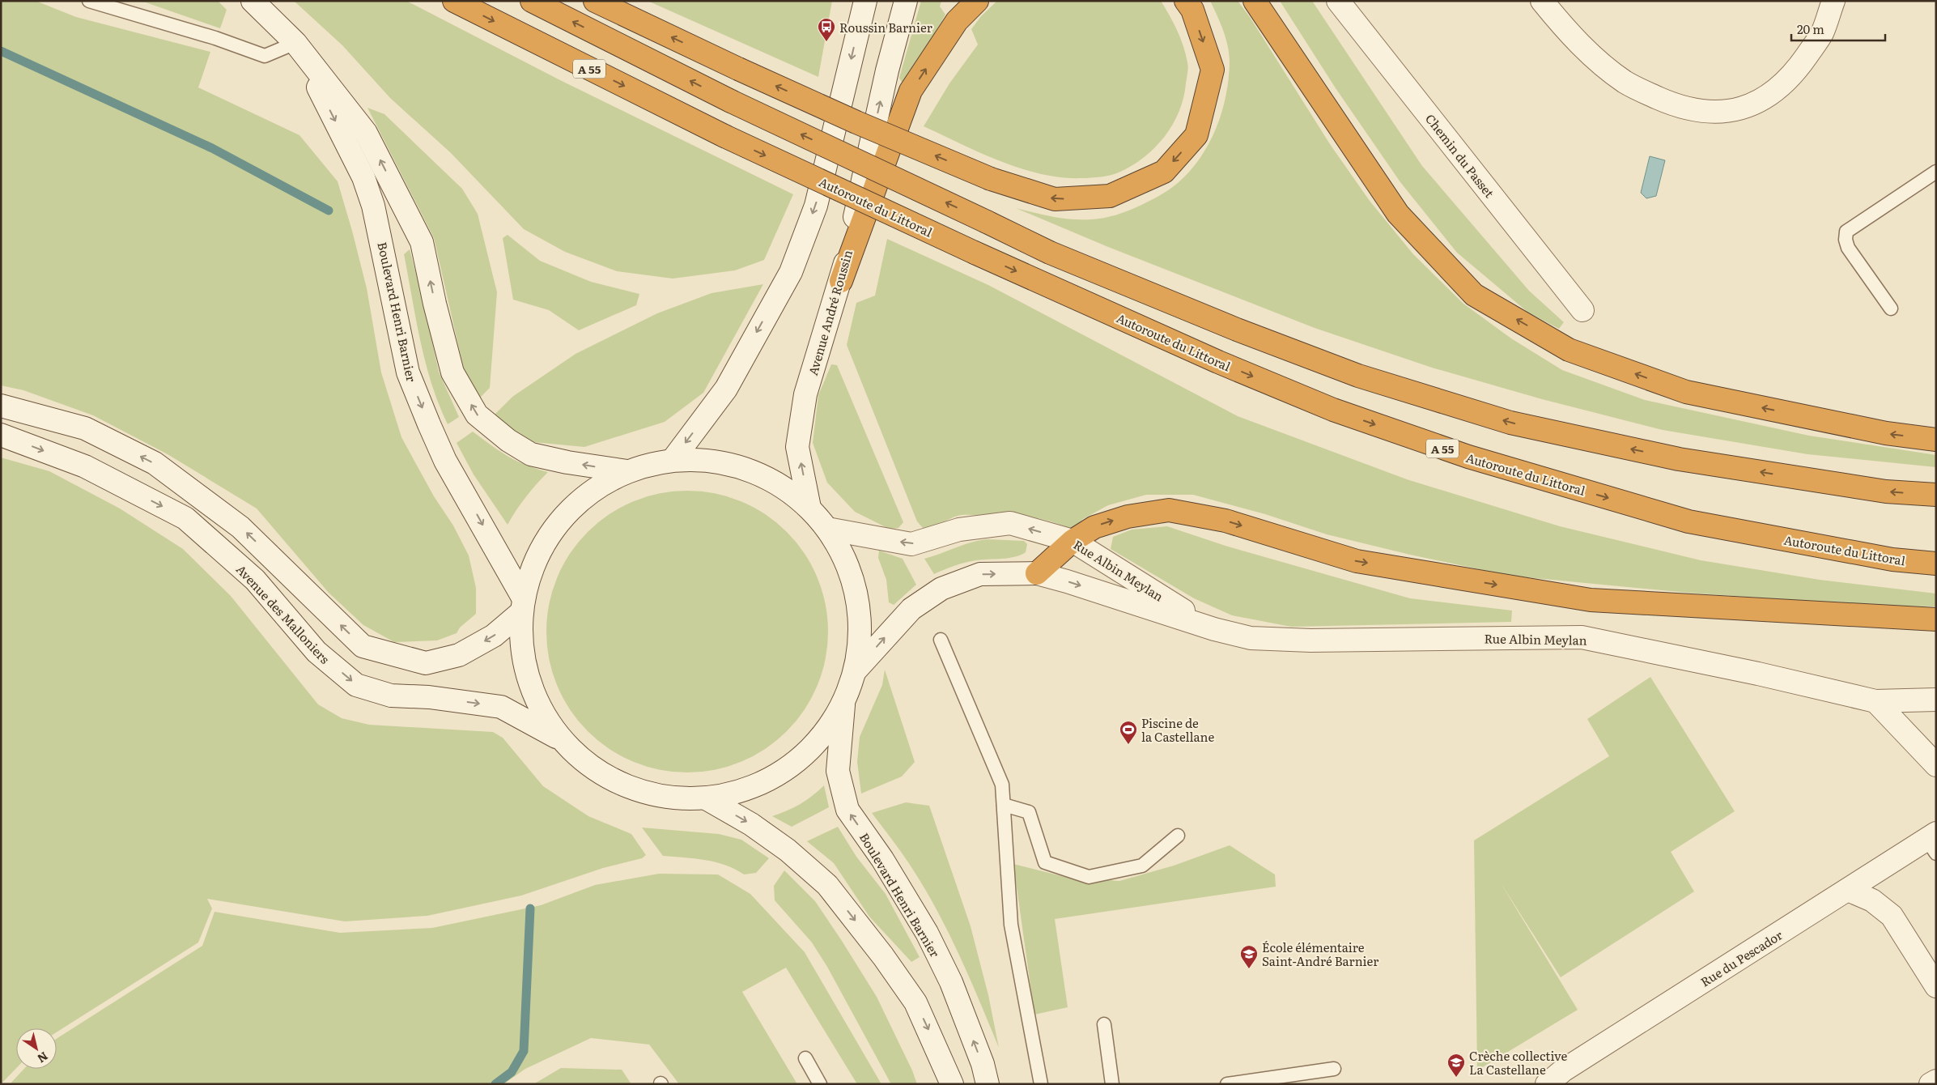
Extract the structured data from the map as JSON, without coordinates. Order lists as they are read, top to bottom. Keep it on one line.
{"streets":{"highway":["A 55","Autoroute du Littoral"],"main road":["Chemin du Passet","Boulevard Henri Barnier","Avenue André Roussin","Rue Albin Meylan","Avenue des Malloniers","Rue du Pescador"]},"one_way":["Avenue des Malloniers"],"places":{"bus stop":["Roussin Barnier"],"sports":["Piscine de la Castellane"],"school or university":["École élémentaire Saint-André Barnier","Crèche collective La Castellane"]},"scale_bar":"20 m","north":"bottom right"}
